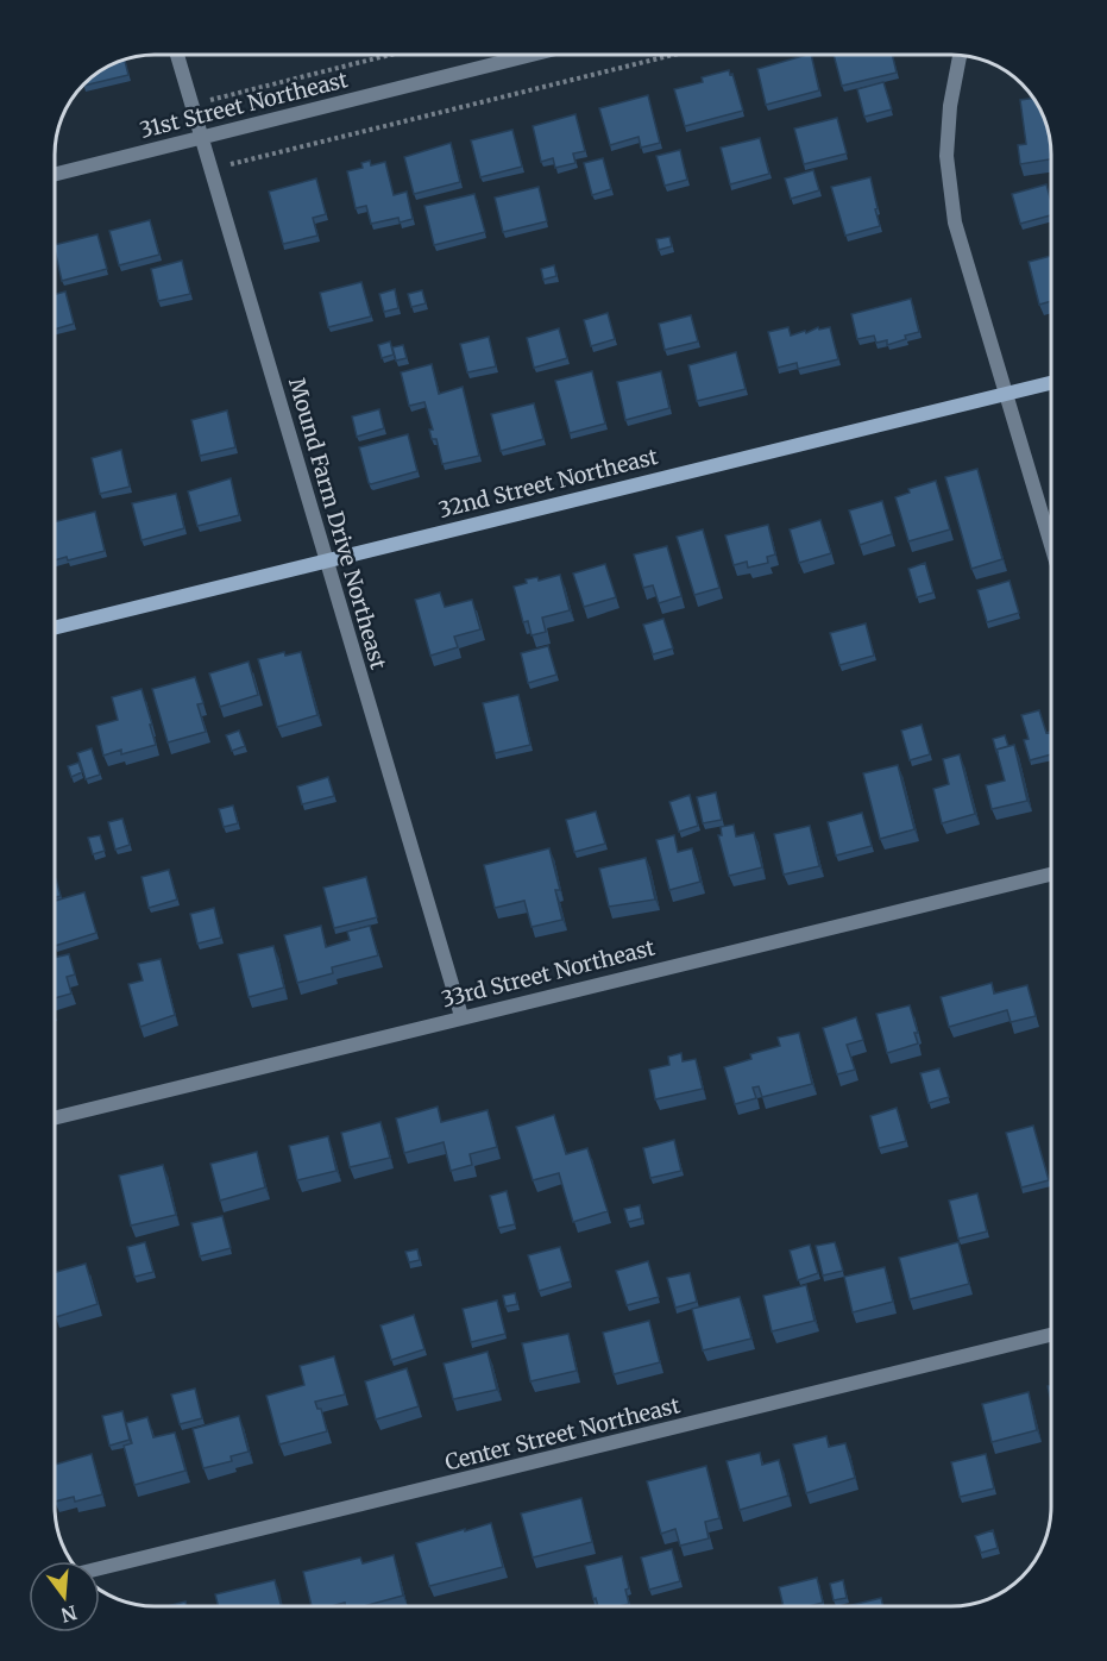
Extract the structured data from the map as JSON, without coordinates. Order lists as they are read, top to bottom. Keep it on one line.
{"streets":{"main road":["32nd Street Northeast"],"street":["31st Street Northeast","Mound Farm Drive Northeast","33rd Street Northeast","Center Street Northeast"]},"crossings":[["31st Street Northeast","Mound Farm Drive Northeast"],["32nd Street Northeast","Mound Farm Drive Northeast"],["Mound Farm Drive Northeast","33rd Street Northeast"]],"north":"bottom"}
